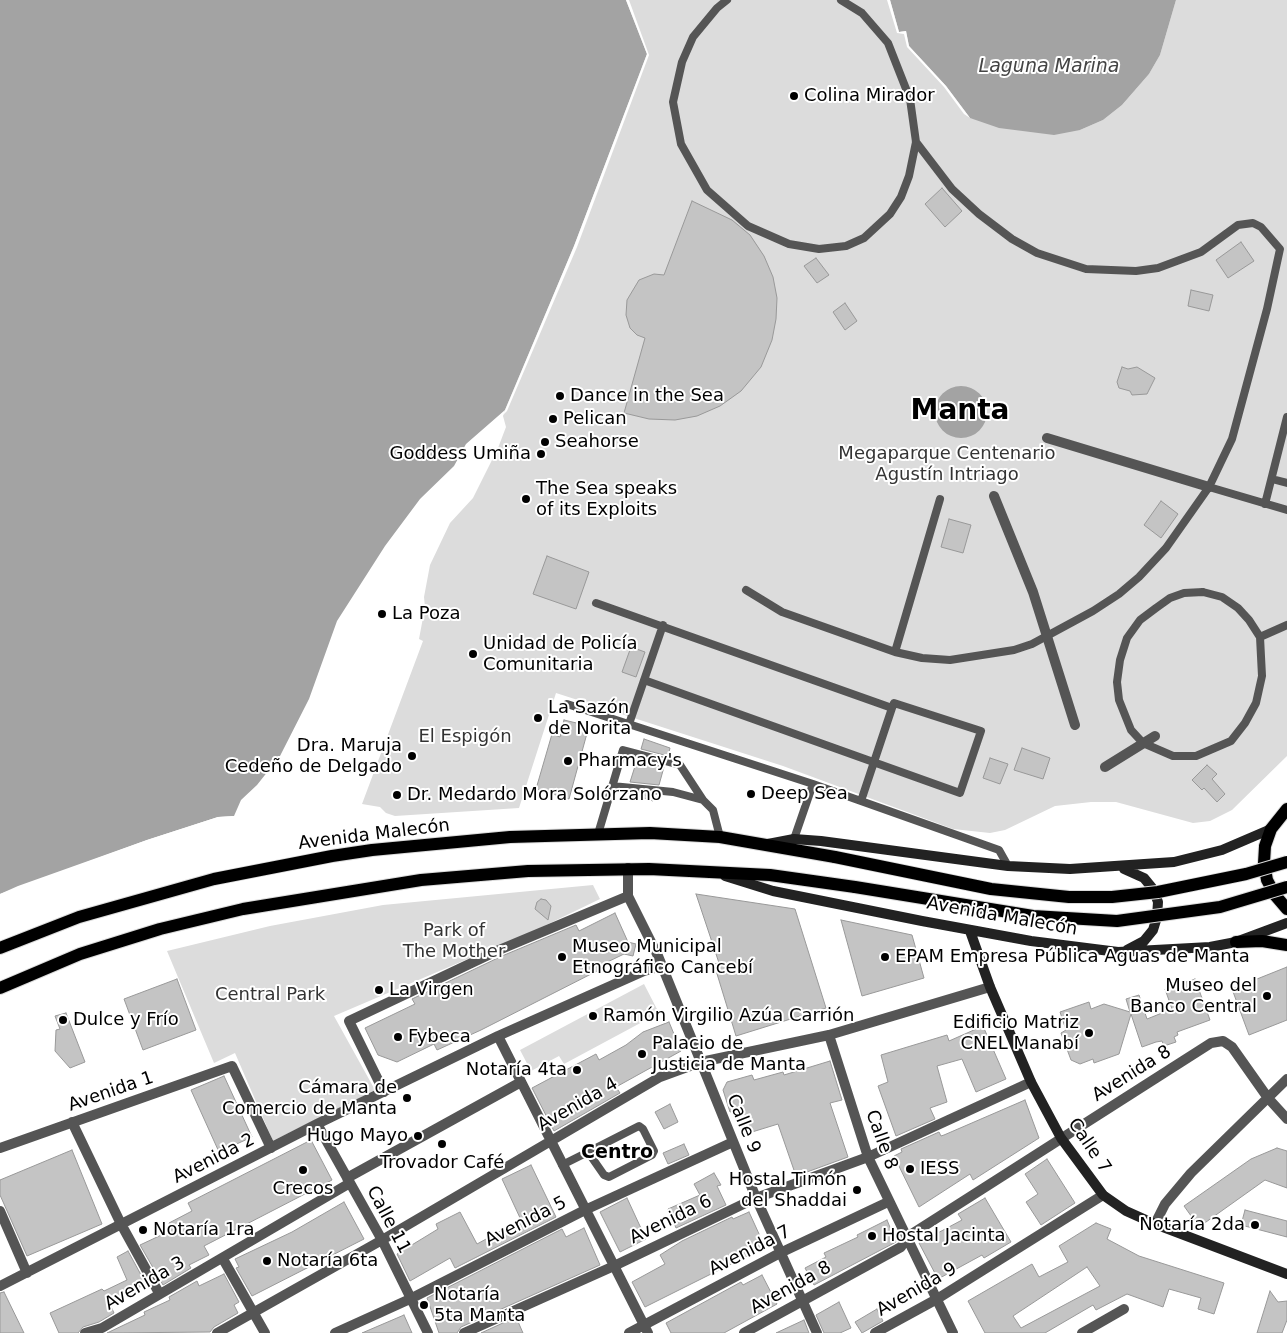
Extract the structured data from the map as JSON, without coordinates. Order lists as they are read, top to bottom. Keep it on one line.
{"streets":{"main road":["Avenida Malecón","Calle 7"],"street":["Avenida 8","Avenida 1","Avenida 4","Calle 9","Calle 8","Avenida 2","Calle 11","Avenida 6","Avenida 5","Avenida 7","Avenida 3","Avenida 9"]},"crossings":[["Avenida Malecón","Calle 9"],["Avenida Malecón","Calle 7"],["Avenida 8","Calle 9"],["Avenida 8","Calle 8"],["Avenida 8","Calle 7"],["Avenida 1","Avenida 2"],["Avenida 4","Calle 9"],["Avenida 4","Calle 8"],["Avenida 4","Calle 7"],["Avenida 4","Calle 11"],["Calle 9","Avenida 2"],["Calle 9","Avenida 6"],["Calle 9","Avenida 5"],["Calle 9","Avenida 7"],["Calle 8","Avenida 6"],["Calle 8","Avenida 7"],["Calle 8","Avenida 9"],["Calle 7","Avenida 6"],["Calle 7","Avenida 9"],["Avenida 2","Calle 11"],["Calle 11","Avenida 5"],["Calle 11","Avenida 3"]],"districts":["Manta","Centro"],"water":["Laguna Marina"],"parks":["Megaparque Centenario Agustín Intriago","El Espigón","Park of The Mother","Central Park"],"places":["Colina Mirador","Dance in the Sea","Pelican","Seahorse","Goddess Umiña","The Sea speaks of its Exploits","La Poza","Unidad de Policía Comunitaria","La Sazón de Norita","Dra. Maruja Cedeño de Delgado","Pharmacy's","Deep Sea","Dr. Medardo Mora Solórzano","Museo Municipal Etnográfico Cancebí","EPAM Empresa Pública Aguas de Manta","La Virgen","Museo del Banco Central","Ramón Virgilio Azúa Carrión","Dulce y Frío","Edificio Matriz CNEL Manabí","Fybeca","Palacio de Justicia de Manta","Notaría 4ta","Cámara de Comercio de Manta","Hugo Mayo","Trovador Café","IESS","Crecos","Hostal Timón del Shaddai","Notaría 2da","Notaría 1ra","Hostal Jacinta","Notaría 6ta","Notaría 5ta Manta"]}
